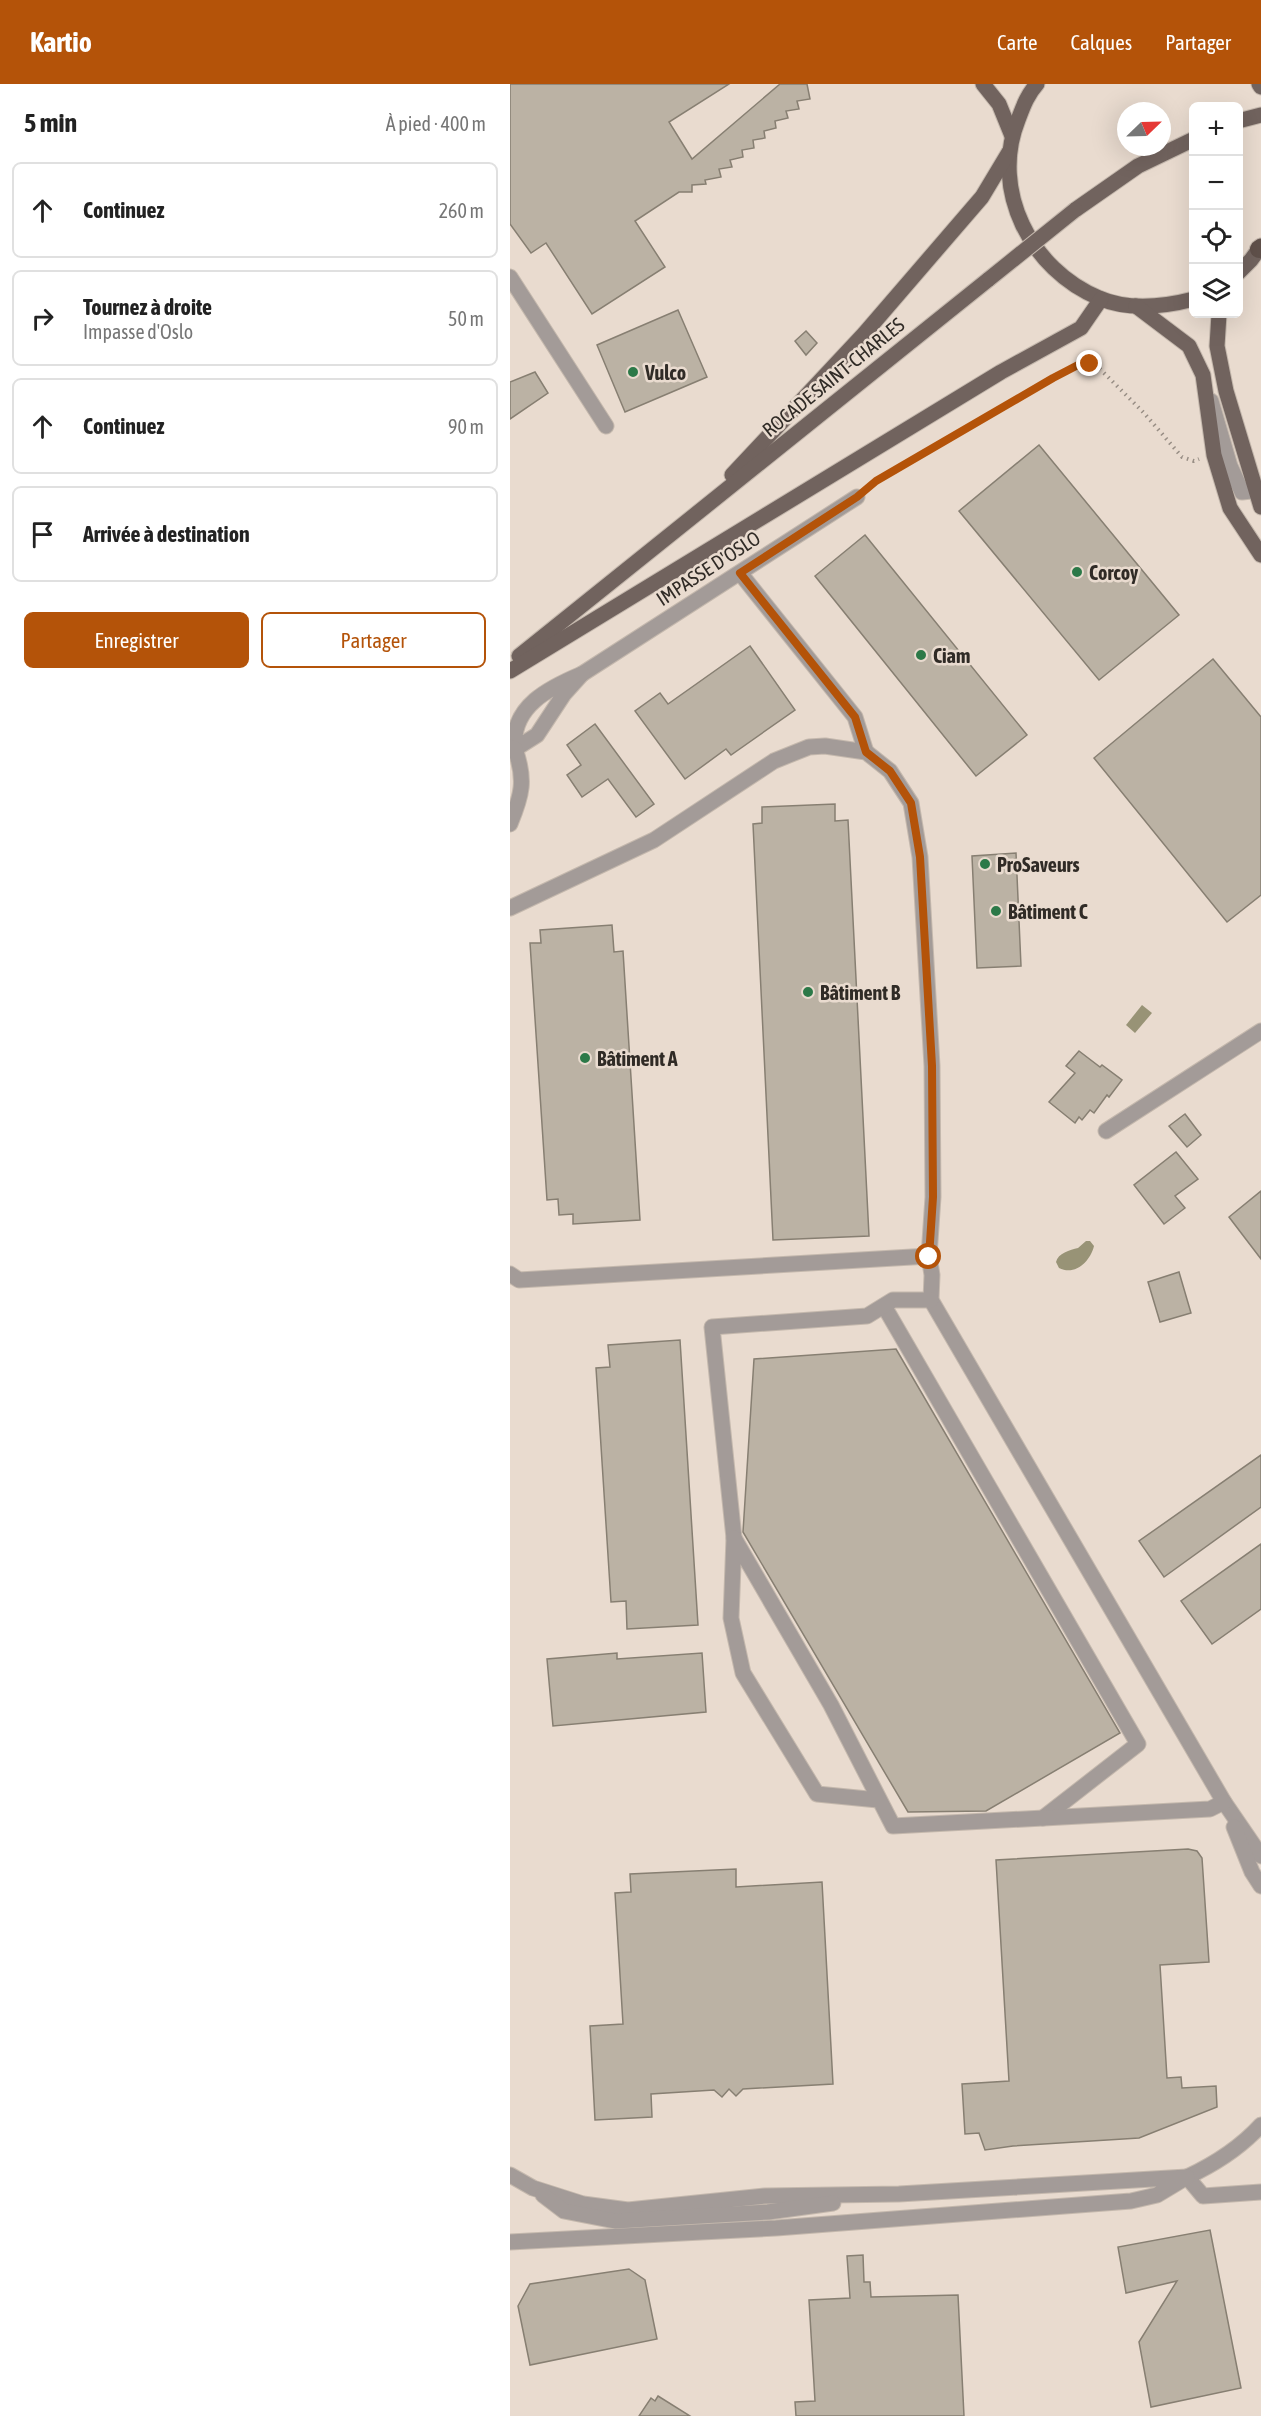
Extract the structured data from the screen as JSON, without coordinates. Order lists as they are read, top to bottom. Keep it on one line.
{"streets":{"main road":["ROCADE SAINT-CHARLES"],"street":["IMPASSE D'OSLO"]},"places":["Vulco","Corcoy","Ciam","ProSaveurs","Bâtiment C","Bâtiment B","Bâtiment A"],"north":"top right","page":{"header":"Kartio","nav":["Carte","Calques","Partager"],"heading":["5 min","À pied · 400 m"],"map_buttons":["+","−"],"list":[["Continuez","260 m"],["Tournez à droite","Impasse d'Oslo","50 m"],["Continuez","90 m"],"Arrivée à destination"],"buttons":["Enregistrer","Partager"]}}
